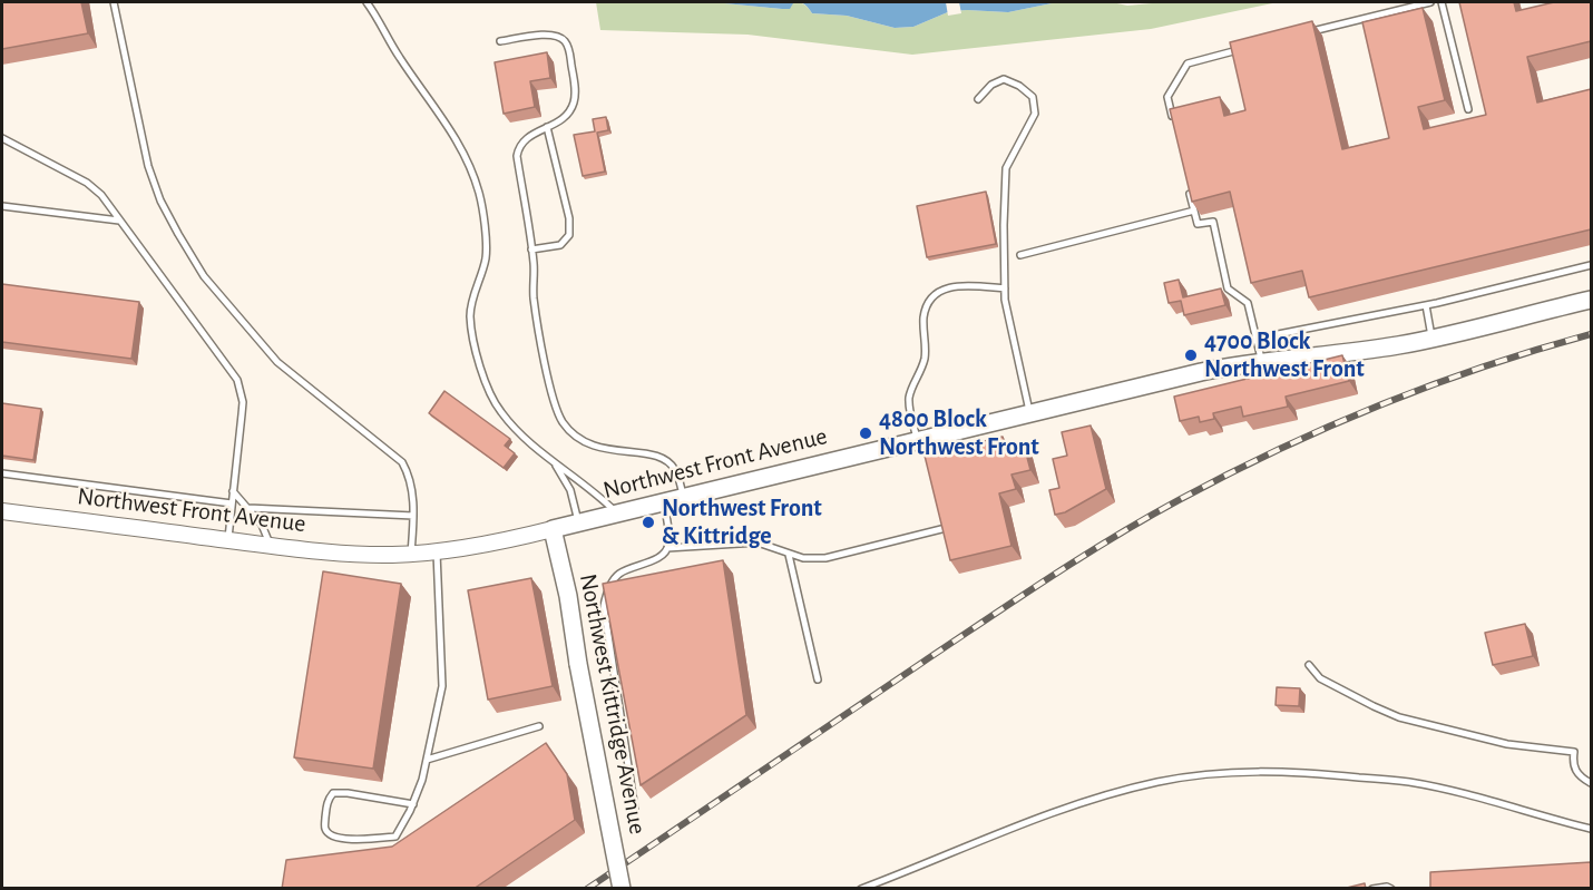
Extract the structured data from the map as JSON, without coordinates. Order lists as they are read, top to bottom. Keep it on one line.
{"streets":{"main road":["Northwest Front Avenue","Northwest Kittridge Avenue"]},"crossings":[["Northwest Front Avenue","Northwest Kittridge Avenue"]],"places":["4700 Block Northwest Front","4800 Block Northwest Front","Northwest Front & Kittridge"]}
